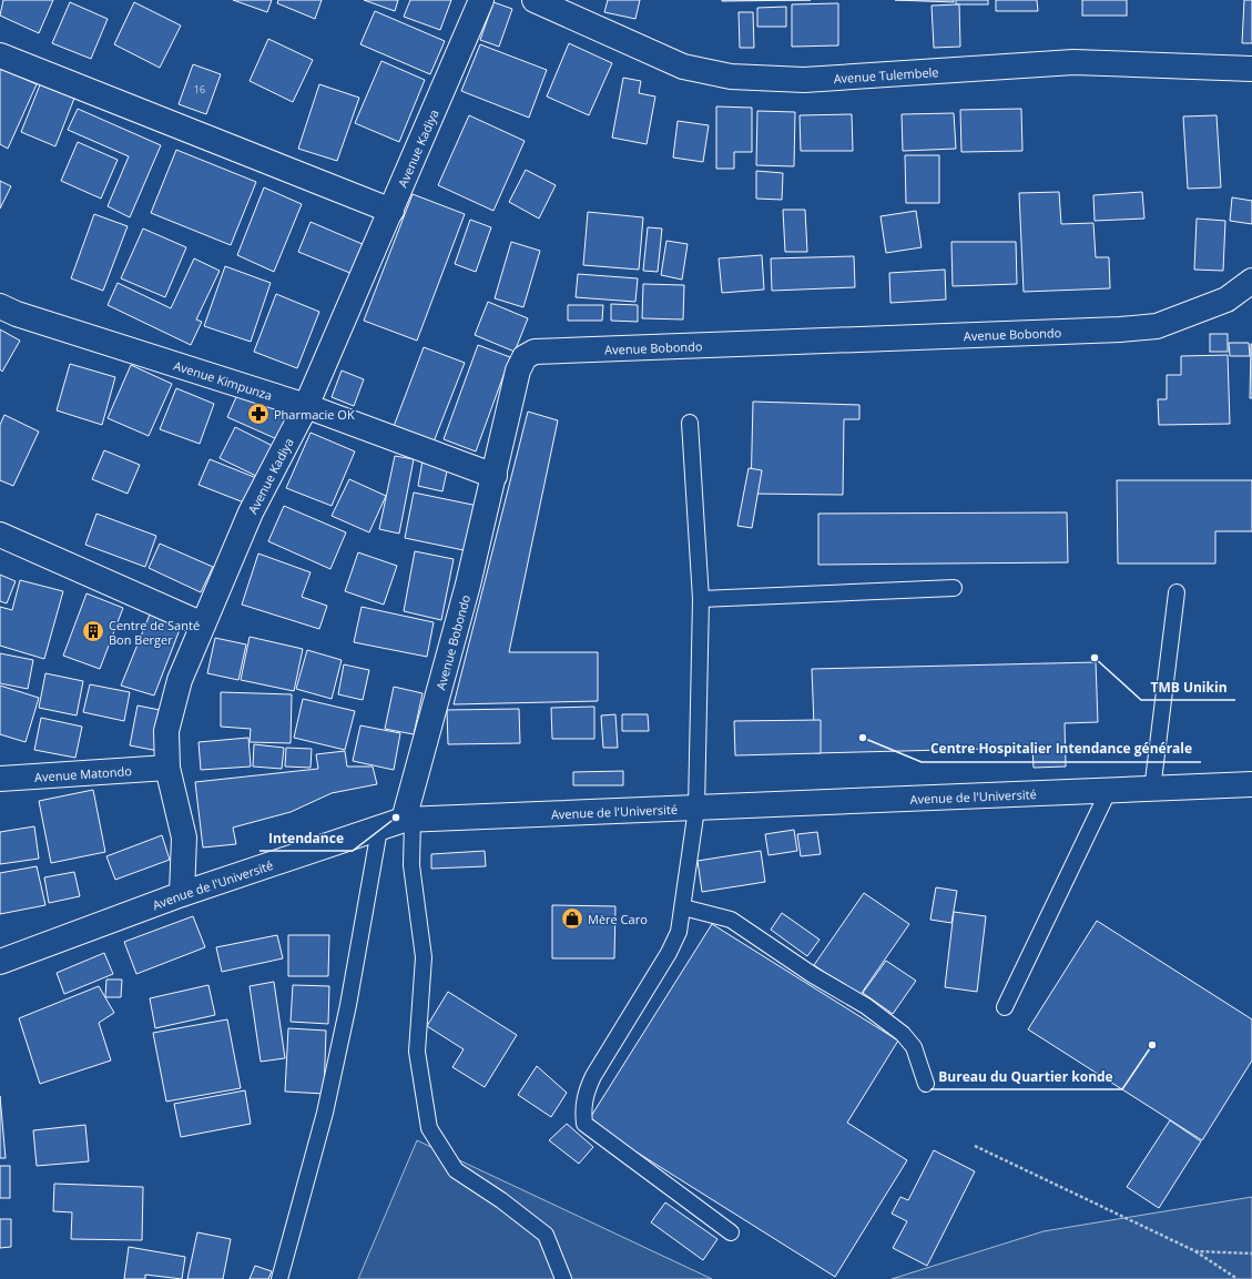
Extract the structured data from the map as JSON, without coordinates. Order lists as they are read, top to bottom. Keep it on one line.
{"streets":{"street":["Avenue Tulembele","Avenue Kadiya","Avenue Bobondo","Avenue Kimpunza","Avenue Matondo","Avenue de l'Université"]},"crossings":[["Avenue Kadiya","Avenue Kimpunza"],["Avenue Kadiya","Avenue Matondo"],["Avenue Kadiya","Avenue de l'Université"],["Avenue Bobondo","Avenue Kimpunza"],["Avenue Bobondo","Avenue de l'Université"]],"places":{"pharmacy":["Pharmacie OK"],"building":["Centre de Santé Bon Berger"],"other":["TMB Unikin","Centre Hospitalier Intendance générale","Intendance","Bureau du Quartier konde"],"shop":["Mère Caro"]},"house_numbers":["16"]}
